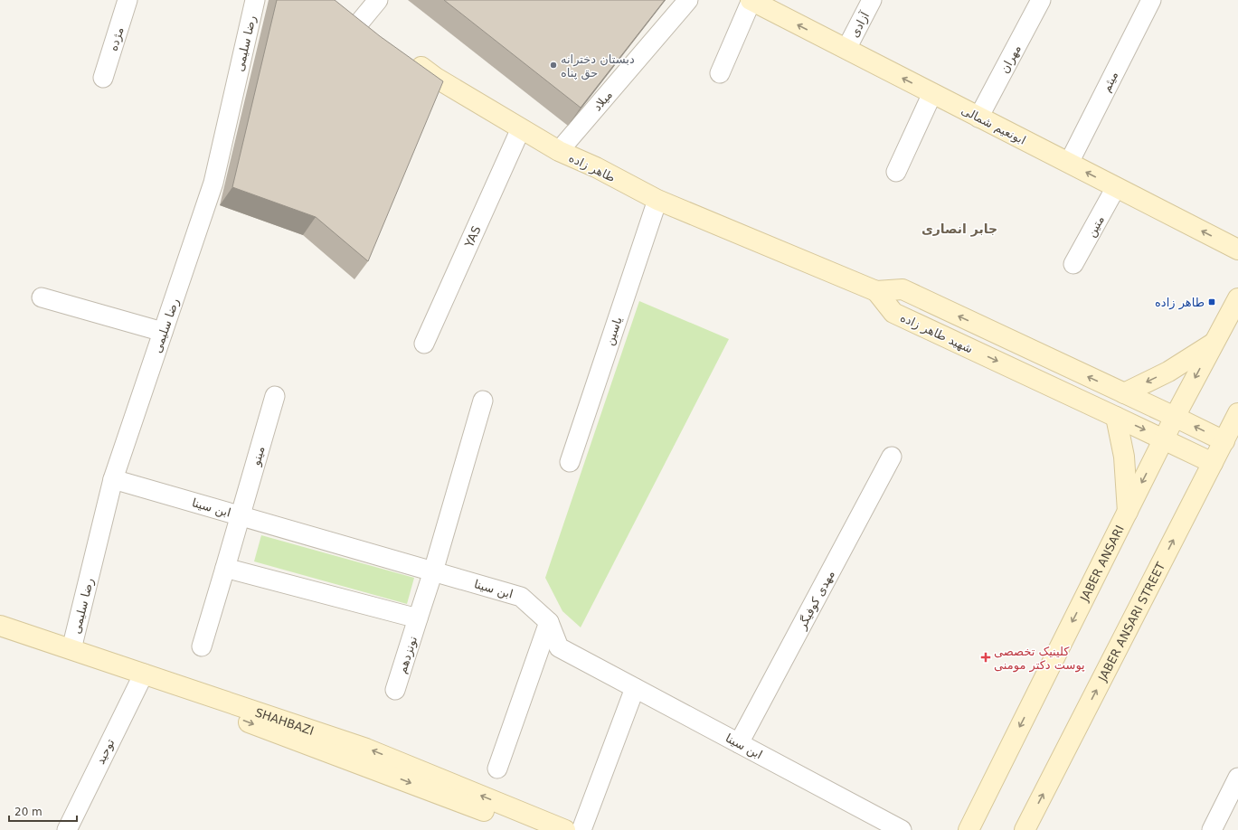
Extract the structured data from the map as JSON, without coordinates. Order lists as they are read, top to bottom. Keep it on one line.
{"streets":{"street":["آزادی","مژده","رضا سلیمی","مهران","میثم","میلاد","ابونعیم شمالی","طاهر زاده","متین","YAS","یاسین","شهید طاهر زاده","مینو","ابن سینا","JABER ANSARI","مهدی کوفیگر","JABER ANSARI STREET","نونزدهم","SHAHBAZI","توحید"]},"crossings":[["آزادی","ابونعیم شمالی"],["رضا سلیمی","ابن سینا"],["رضا سلیمی","SHAHBAZI"],["مهران","ابونعیم شمالی"],["میثم","ابونعیم شمالی"],["میلاد","طاهر زاده"],["ابونعیم شمالی","متین"],["طاهر زاده","YAS"],["طاهر زاده","یاسین"],["طاهر زاده","شهید طاهر زاده"],["شهید طاهر زاده","JABER ANSARI"],["شهید طاهر زاده","JABER ANSARI STREET"],["مینو","ابن سینا"],["ابن سینا","مهدی کوفیگر"],["ابن سینا","نونزدهم"],["SHAHBAZI","توحید"]],"one_way":["ابونعیم شمالی","JABER ANSARI","JABER ANSARI STREET"],"districts":["جابر انصاری"],"places":{"other":["دبستان دخترانه حق پناه"],"transit":["طاهر زاده"],"health":["کلینیک تخصصی پوست دکتر مومنی"]},"scale_bar":"20 m"}
